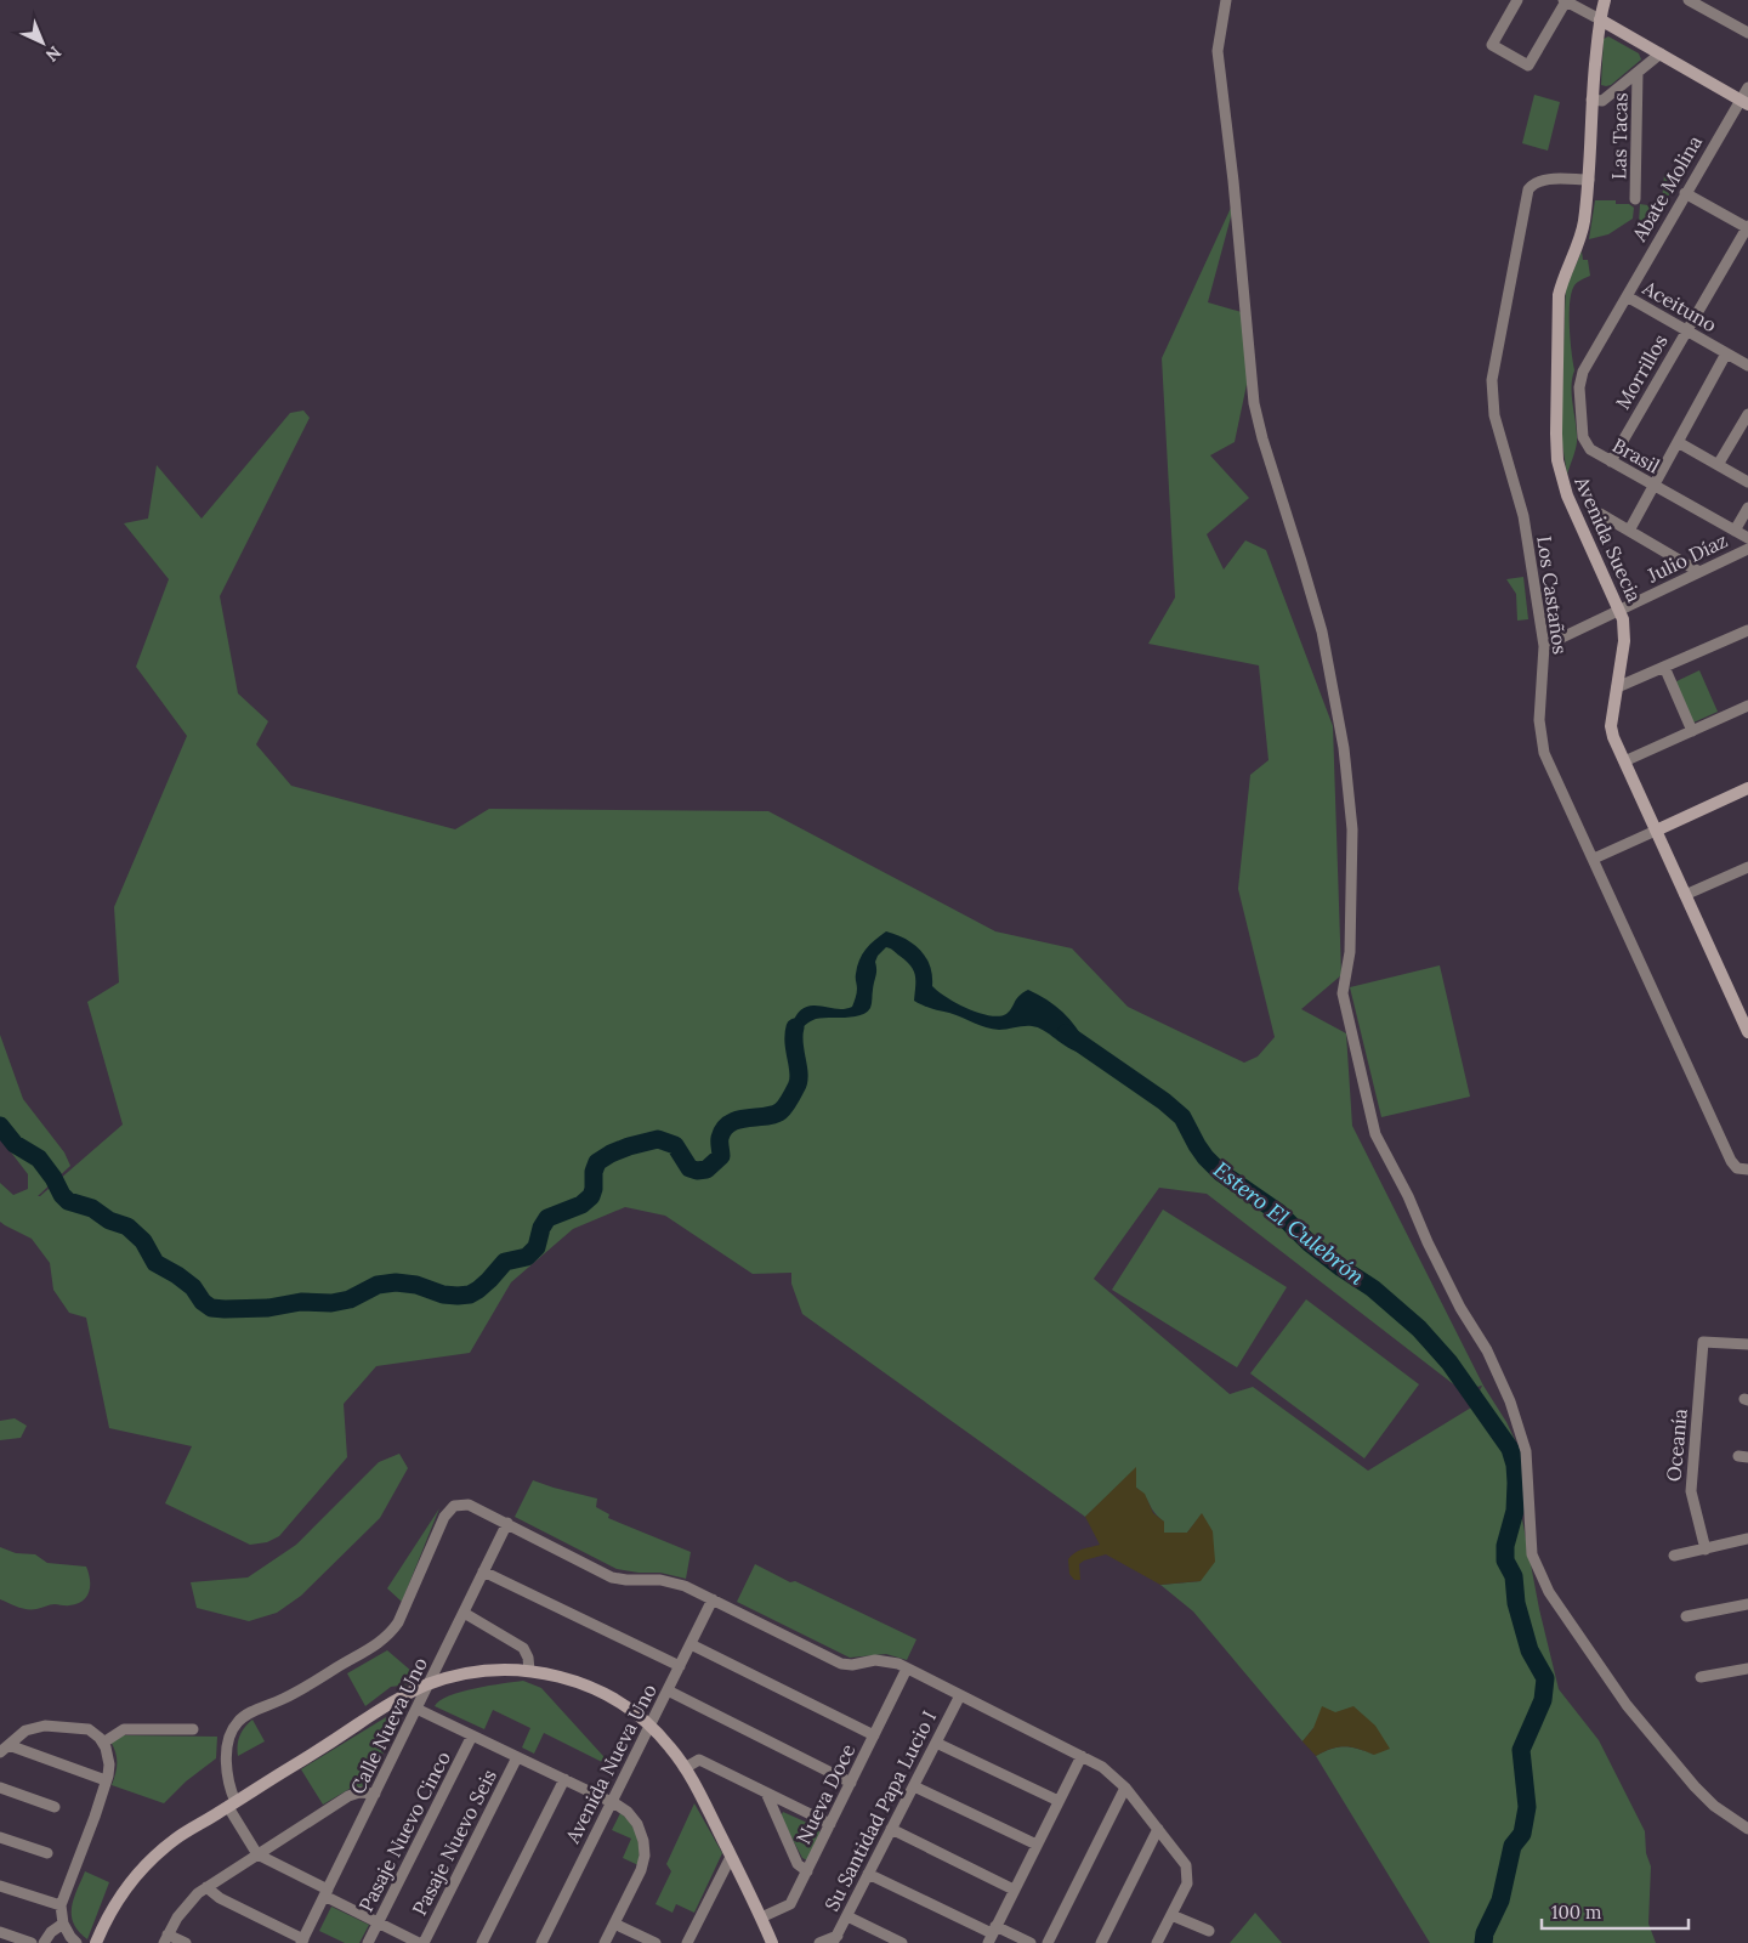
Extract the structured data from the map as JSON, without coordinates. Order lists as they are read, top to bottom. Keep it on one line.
{"streets":{"main road":["Avenida Suecia"],"street":["Las Tacas","Abate Molina","Aceituno","Morrillos","Brasil","Julio Díaz","Los Castaños","Oceanía","Calle Nueva Uno","Avenida Nueva Uno","Nueva Doce","Su Santidad Papa Lucio I","Pasaje Nuevo Cinco","Pasaje Nuevo Seis"]},"crossings":[["Abate Molina","Aceituno"],["Abate Molina","Brasil"],["Aceituno","Morrillos"],["Aceituno","Brasil"],["Morrillos","Brasil"],["Avenida Suecia","Julio Díaz"],["Avenida Suecia","Los Castaños"],["Julio Díaz","Los Castaños"]],"water":["Estero El Culebrón"],"scale_bar":"100 m","north":"bottom right"}
